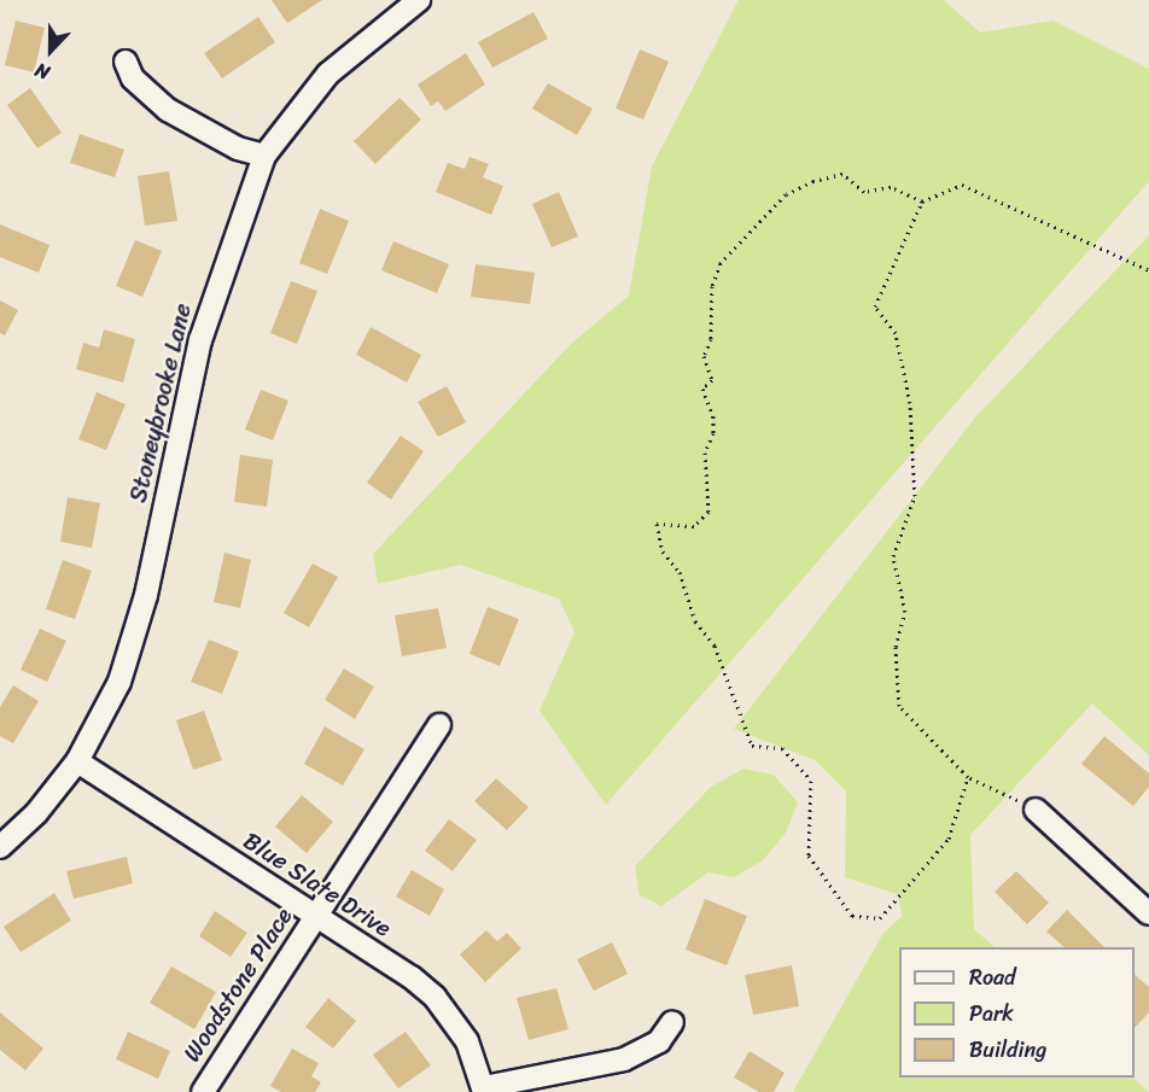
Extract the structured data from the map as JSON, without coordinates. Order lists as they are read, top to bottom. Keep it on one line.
{"streets":{"street":["Stoneybrooke Lane","Blue Slate Drive","Woodstone Place"]},"crossings":[["Stoneybrooke Lane","Blue Slate Drive"],["Blue Slate Drive","Woodstone Place"]],"legend":["Road","Park","Building"],"north":"bottom"}
